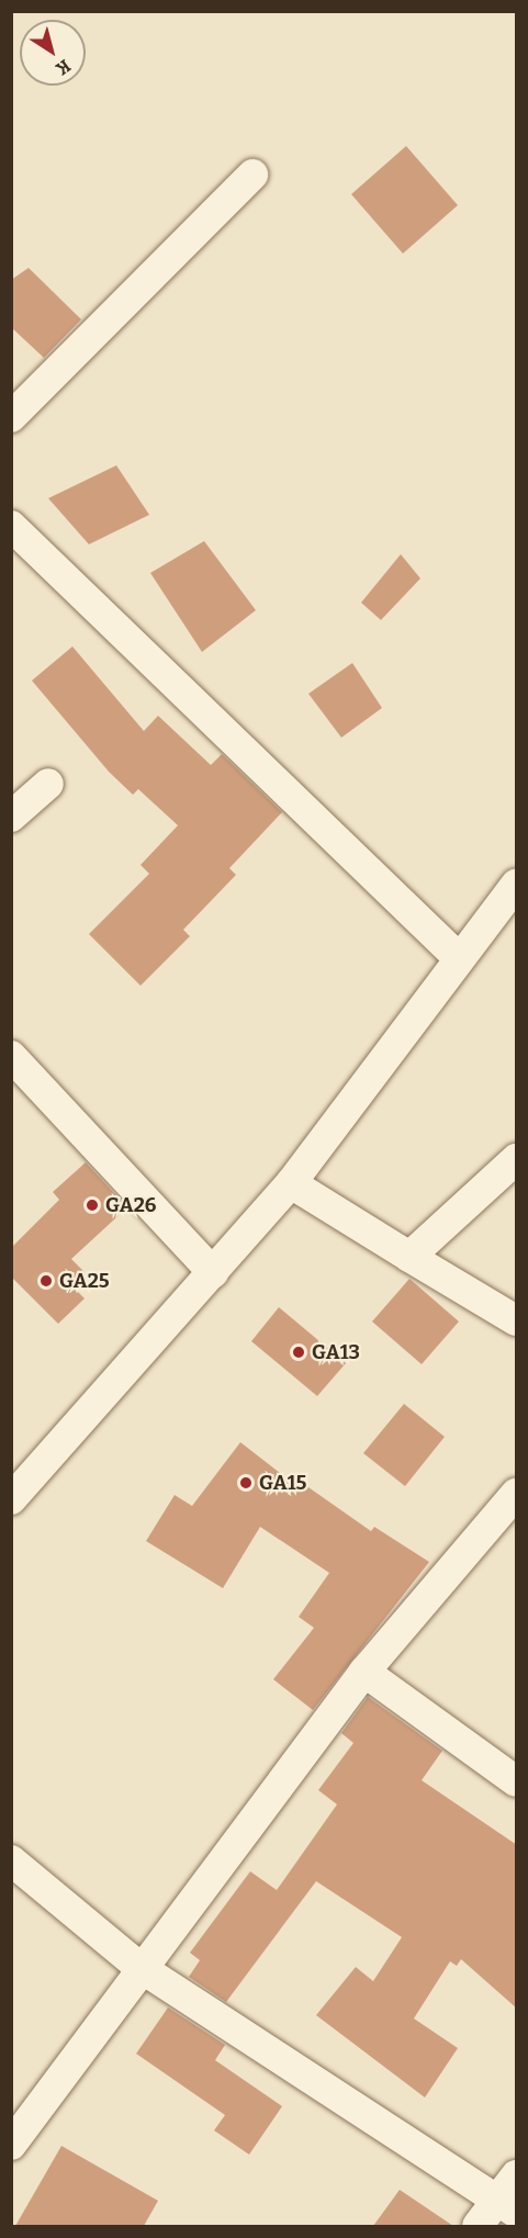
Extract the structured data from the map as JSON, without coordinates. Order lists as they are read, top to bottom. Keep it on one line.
{"places":["GA26","GA25","GA13","GA15"],"north":"bottom right"}
